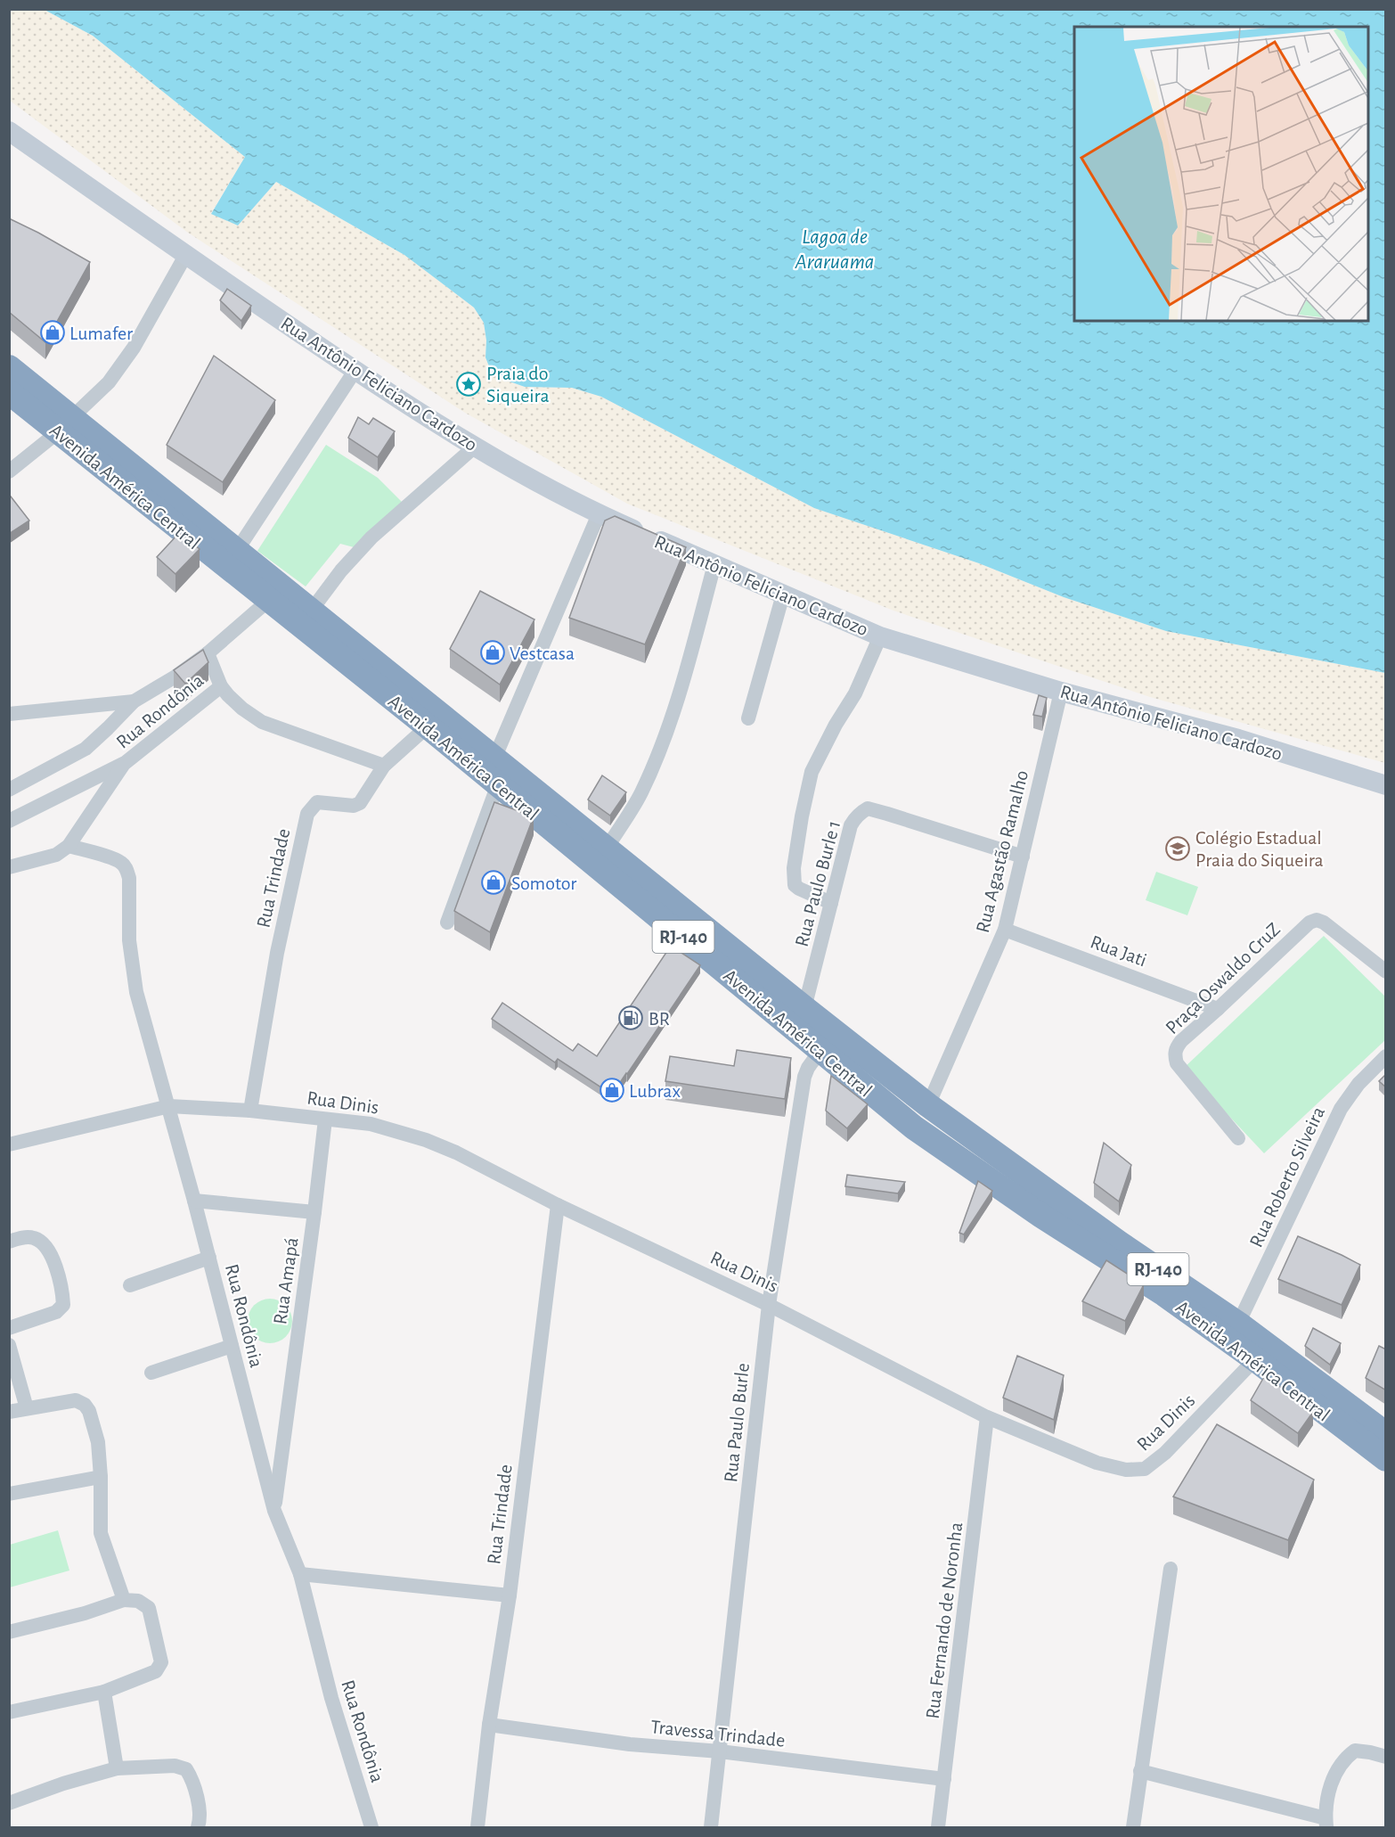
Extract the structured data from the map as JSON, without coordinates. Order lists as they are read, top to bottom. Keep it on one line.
{"streets":{"highway":["Avenida América Central","RJ-140"],"street":["Rua Antônio Feliciano Cardozo","Rua Rondônia","Rua Agastão Ramalho","Rua Trindade","Rua Paulo Burle 1","Rua Jati","Praça Oswaldo CruZ","Rua Dinis","Rua Roberto Silveira","Rua Amapá","Rua Paulo Burle","Rua Fernando de Noronha","Travessa Trindade"]},"crossings":[["Rua Antônio Feliciano Cardozo","Rua Agastão Ramalho"],["Avenida América Central","Rua Agastão Ramalho"],["Avenida América Central","Rua Trindade"],["Avenida América Central","Rua Paulo Burle 1"],["Avenida América Central","Rua Dinis"],["Avenida América Central","Rua Roberto Silveira"],["Avenida América Central","Rua Paulo Burle"],["Rua Rondônia","Rua Dinis"],["Rua Rondônia","Rua Amapá"],["Rua Agastão Ramalho","Rua Paulo Burle 1"],["Rua Agastão Ramalho","Rua Jati"],["Rua Trindade","Rua Dinis"],["Rua Trindade","Travessa Trindade"],["Rua Jati","Praça Oswaldo CruZ"],["Rua Dinis","Rua Amapá"],["Rua Dinis","Rua Paulo Burle"],["Rua Dinis","Rua Fernando de Noronha"],["Rua Paulo Burle","Travessa Trindade"],["Rua Fernando de Noronha","Travessa Trindade"]],"water":["Lagoa de Araruama"],"places":{"shop":["Lumafer","Vestcasa","Somotor","Lubrax"],"place":["Praia do Siqueira"],"school or university":["Colégio Estadual Praia do Siqueira"],"fuel station":["BR"]}}
